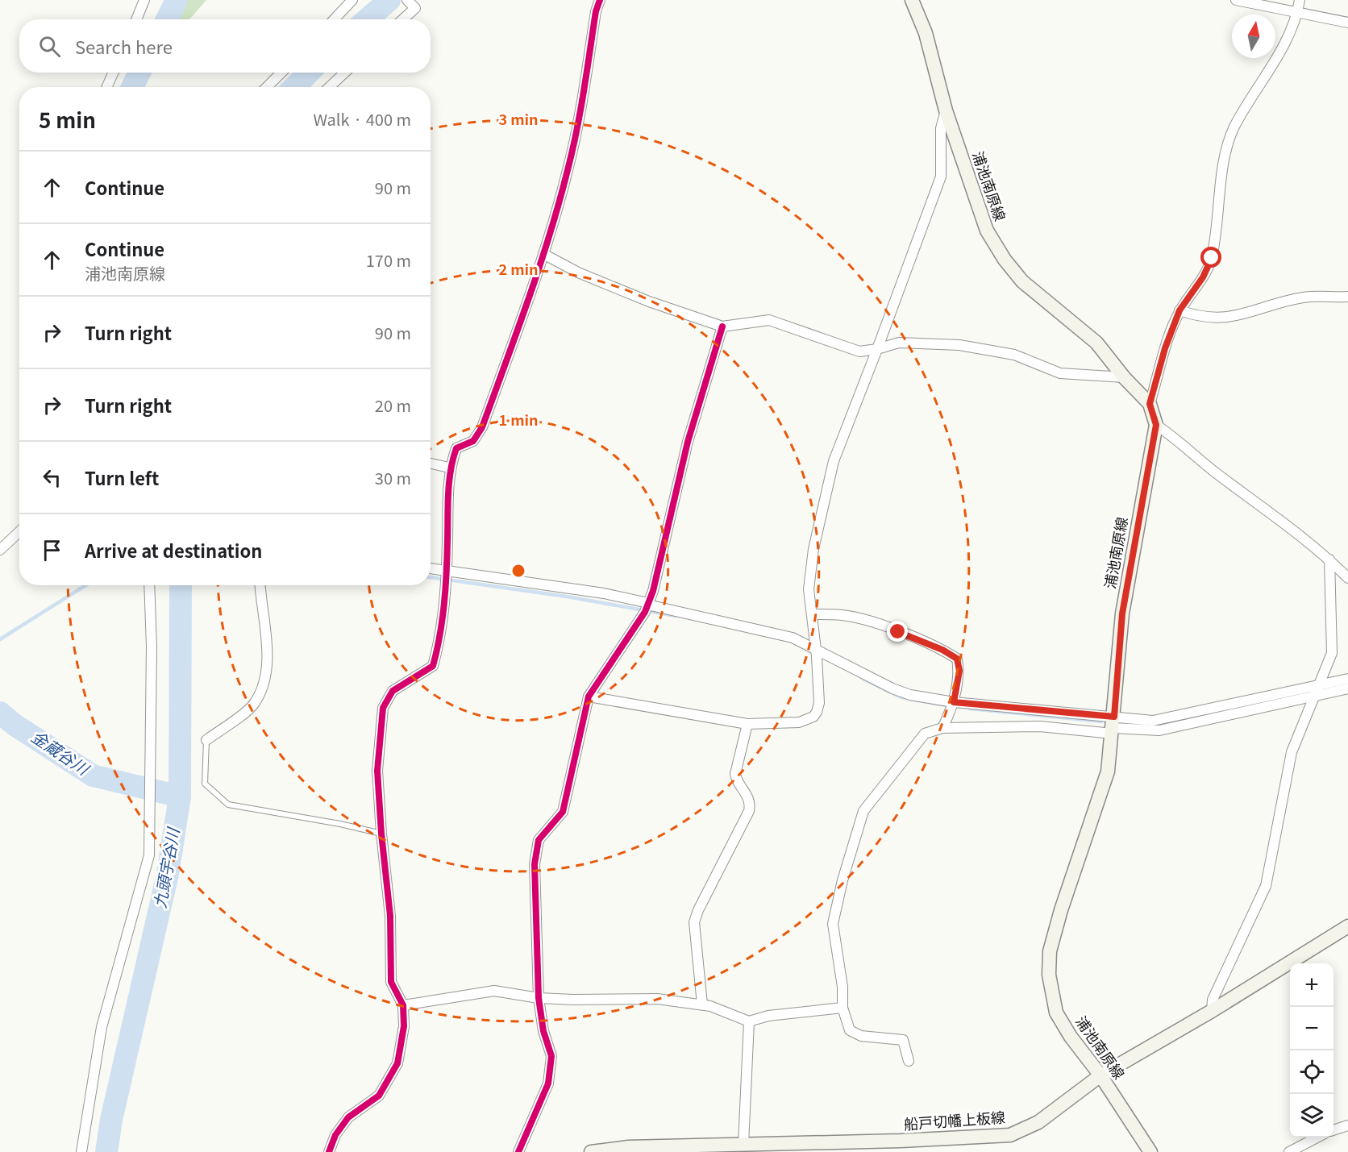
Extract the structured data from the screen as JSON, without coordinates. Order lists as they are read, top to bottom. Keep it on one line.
{"streets":{"main road":["浦池南原線","船戸切幡上板線"]},"crossings":[["浦池南原線","船戸切幡上板線"]],"water":["金蔵谷川","九頭宇谷川"],"north":"top","page":{"search":"Search here","heading":["5 min","Walk · 400 m"],"list":[["Continue","90 m"],["Continue","浦池南原線","170 m"],["Turn right","90 m"],["Turn right","20 m"],["Turn left","30 m"],"Arrive at destination"],"map_buttons":["+","−"]},"rings":["3 min","2 min","1 min"]}
